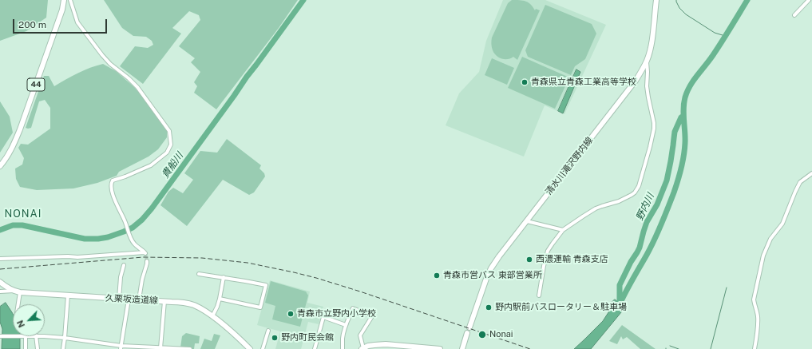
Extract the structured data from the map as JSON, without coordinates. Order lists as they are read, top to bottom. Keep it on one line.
{"streets":{"main road":["44","清水川滝沢野内線","久栗坂造道線"]},"districts":["NONAI"],"water":["貴船川","野内川"],"places":["青森県立青森工業高等学校","西濃運輸 青森支店","青森市営バス 東部営業所","野内駅前バスロータリー＆駐車場","青森市立野内小学校","Nonai","野内町民会館"],"scale_bar":"200 m","north":"bottom left"}
